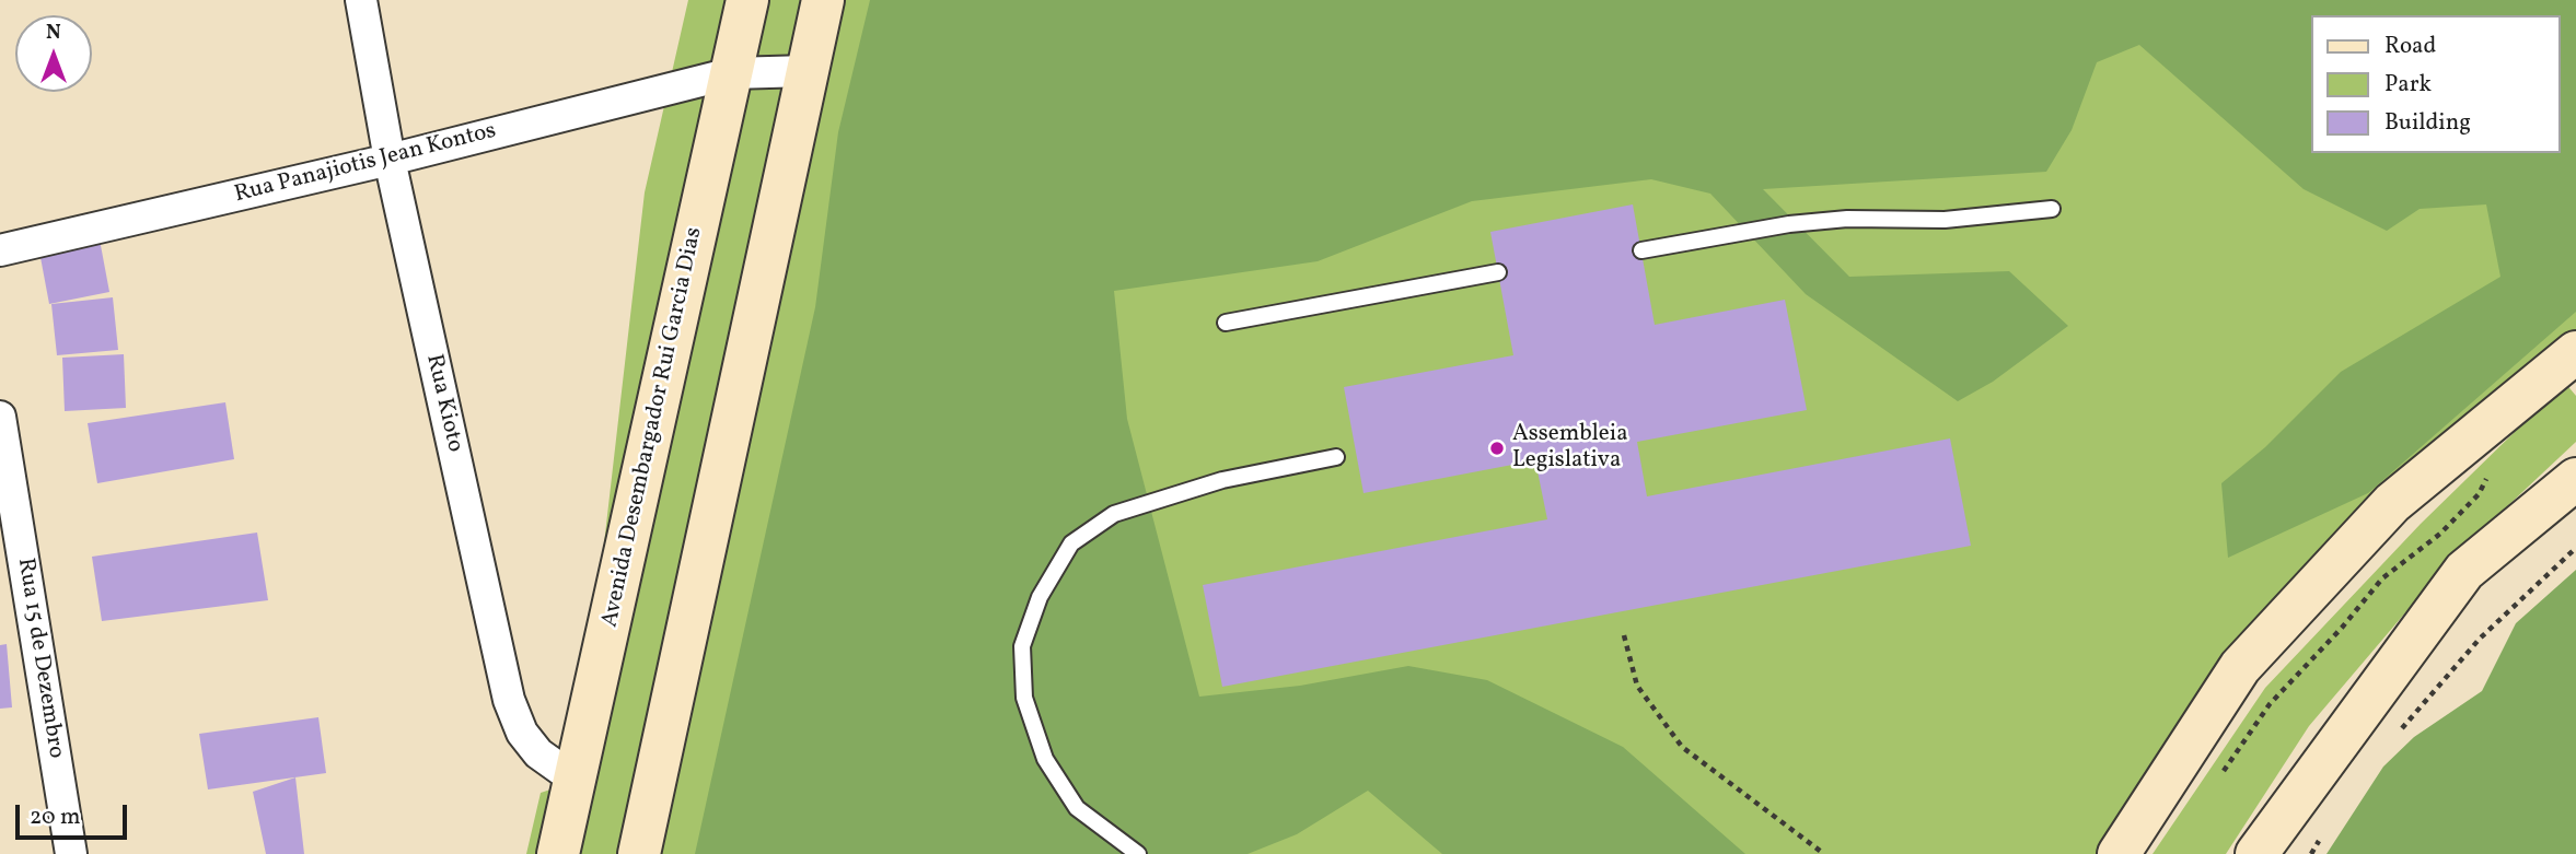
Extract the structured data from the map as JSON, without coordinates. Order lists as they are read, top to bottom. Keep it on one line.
{"streets":{"main road":["Avenida Desembargador Rui Garcia Dias"],"street":["Rua Panajiotis Jean Kontos","Rua Kioto","Rua 15 de Dezembro"]},"crossings":[["Rua Panajiotis Jean Kontos","Rua Kioto"],["Rua Panajiotis Jean Kontos","Avenida Desembargador Rui Garcia Dias"],["Rua Kioto","Avenida Desembargador Rui Garcia Dias"]],"places":["Assembleia Legislativa"],"legend":["Road","Park","Building"],"scale_bar":"20 m","north":"top"}
